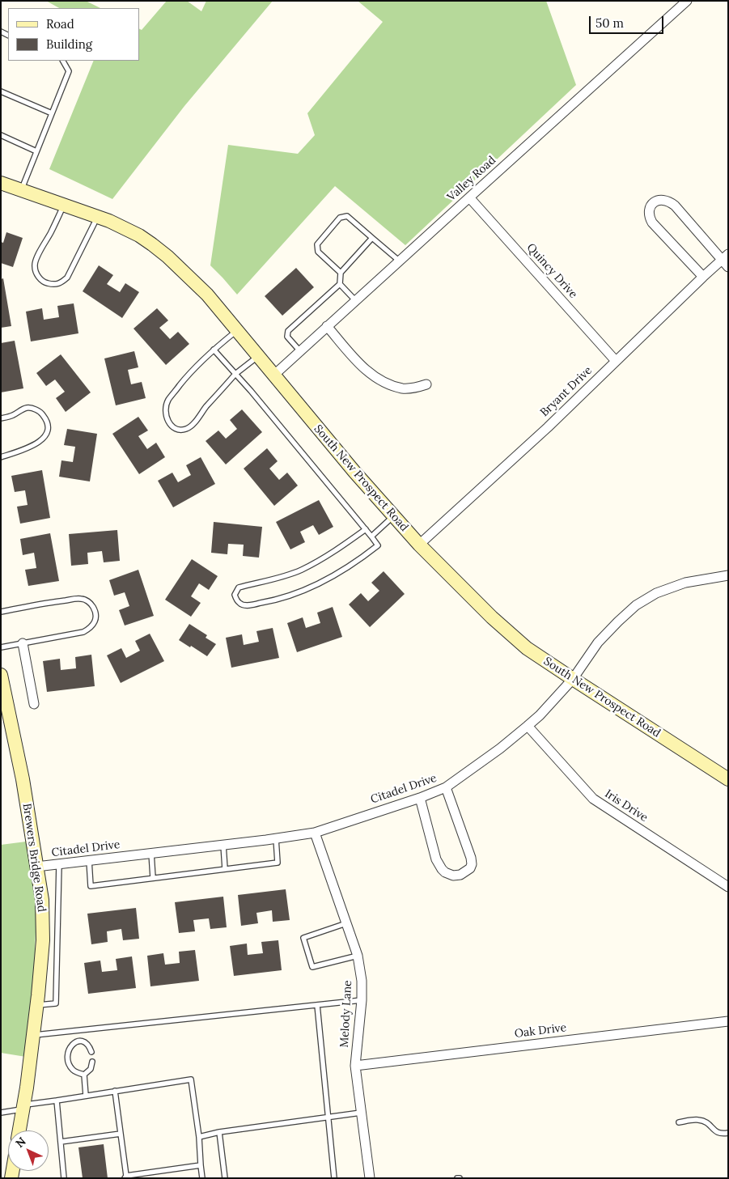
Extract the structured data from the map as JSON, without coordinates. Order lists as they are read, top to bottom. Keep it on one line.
{"streets":{"main road":["South New Prospect Road","Brewers Bridge Road"],"street":["Valley Road","Quincy Drive","Bryant Drive","Citadel Drive","Iris Drive","Melody Lane","Oak Drive"]},"crossings":[["Valley Road","Quincy Drive"],["Valley Road","South New Prospect Road"],["Quincy Drive","Bryant Drive"],["Bryant Drive","South New Prospect Road"],["South New Prospect Road","Citadel Drive"],["Citadel Drive","Iris Drive"],["Citadel Drive","Brewers Bridge Road"],["Citadel Drive","Melody Lane"],["Melody Lane","Oak Drive"]],"legend":["Road","Building"],"scale_bar":"50 m","north":"top left"}
